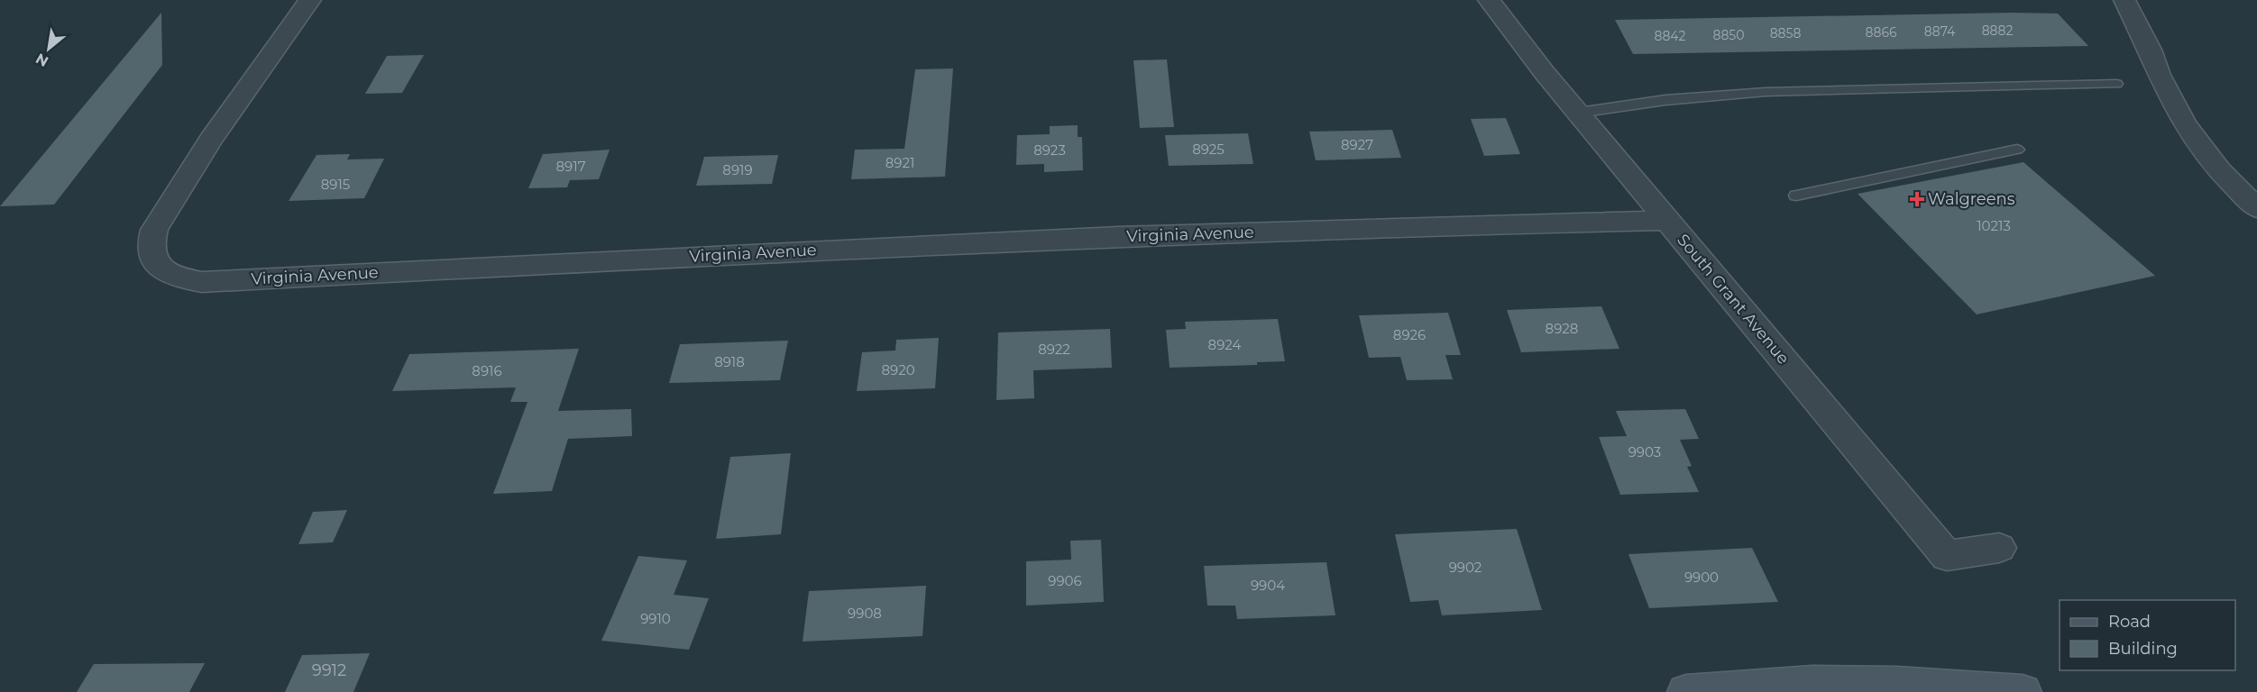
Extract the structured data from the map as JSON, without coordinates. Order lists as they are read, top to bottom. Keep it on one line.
{"streets":{"street":["Virginia Avenue","South Grant Avenue"]},"crossings":[["Virginia Avenue","South Grant Avenue"]],"places":{"health":["Walgreens"]},"house_numbers":["8882","8874","8866","8858","8850","8842","8927","8925","8923","8921","8917","8919","8915","10213","8928","8926","8924","8922","8918","8920","8916","9903","9902","9900","9906","9904","9908","9910","9912"],"legend":["Road","Building"],"north":"bottom left"}
